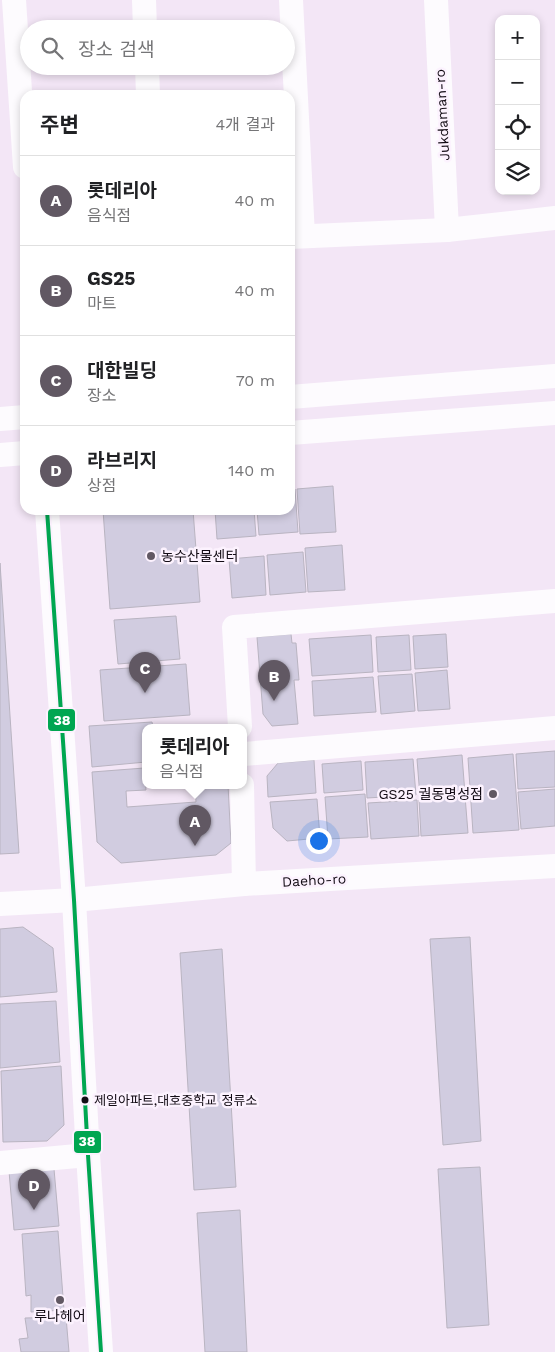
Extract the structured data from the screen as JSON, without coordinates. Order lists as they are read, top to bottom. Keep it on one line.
{"streets":{"street":["Jukdaman-ro","Daeho-ro"]},"places":["농수산물센터","GS25 궐동명성점","제일아파트,대호중학교 정류소","루나헤어"],"lines":["transit line 38"],"page":{"map_buttons":["+","−"],"search":"장소 검색","heading":["주변","4개 결과"],"list":[{"mark":"A","name":"롯데리아","note":"음식점","value":"40 m"},{"mark":"B","name":"GS25","note":"마트","value":"40 m"},{"mark":"C","name":"대한빌딩","note":"장소","value":"70 m"},{"mark":"D","name":"라브리지","note":"상점","value":"140 m"}],"pins":["C","B","A","D"],"popup":["롯데리아","음식점"]}}
